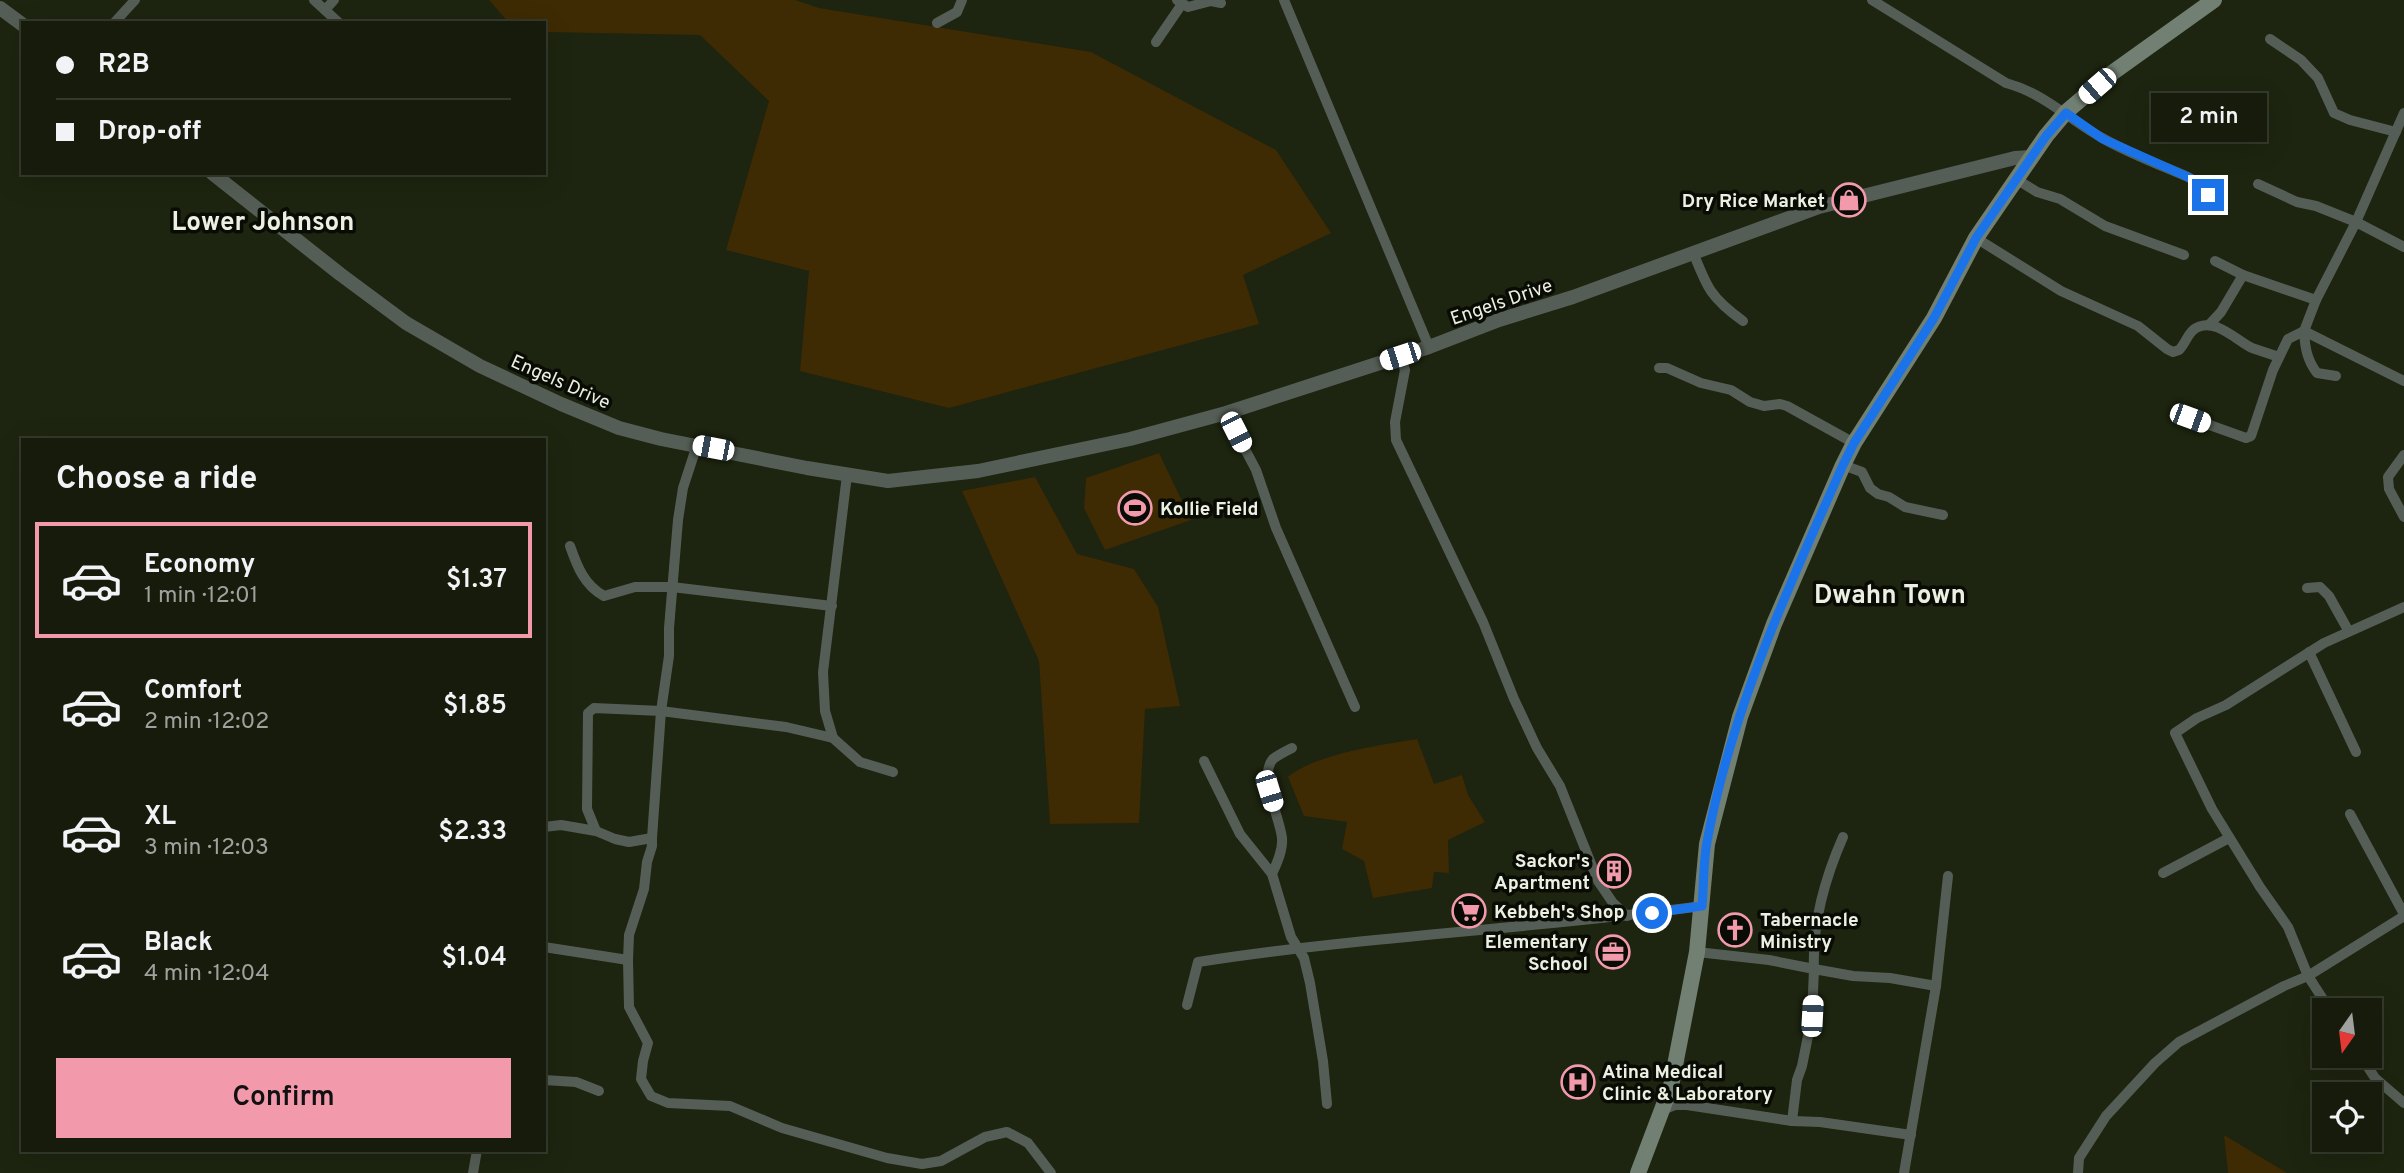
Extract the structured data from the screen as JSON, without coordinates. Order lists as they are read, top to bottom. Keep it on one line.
{"streets":{"street":["Engels Drive"]},"districts":["Lower Johnson","Dwahn Town"],"places":{"shop":["Dry Rice Market"],"sports":["Kollie Field"],"building":["Sackor's Apartment"],"supermarket":["Kebbeh's Shop"],"church":["Tabernacle Ministry"],"office":["Elementary School"],"hospital":["Atina Medical Clinic & Laboratory"]},"north":"bottom","page":{"banner":["R2B","Drop-off"],"bubble":"2 min","heading":"Choose a ride","list":[{"name":"Economy","note":"1 min · 12:01","value":"$1.37"},{"name":"Comfort","note":"2 min · 12:02","value":"$1.85"},{"name":"XL","note":"3 min · 12:03","value":"$2.33"},{"name":"Black","note":"4 min · 12:04","value":"$1.04"}],"buttons":"Confirm"}}
